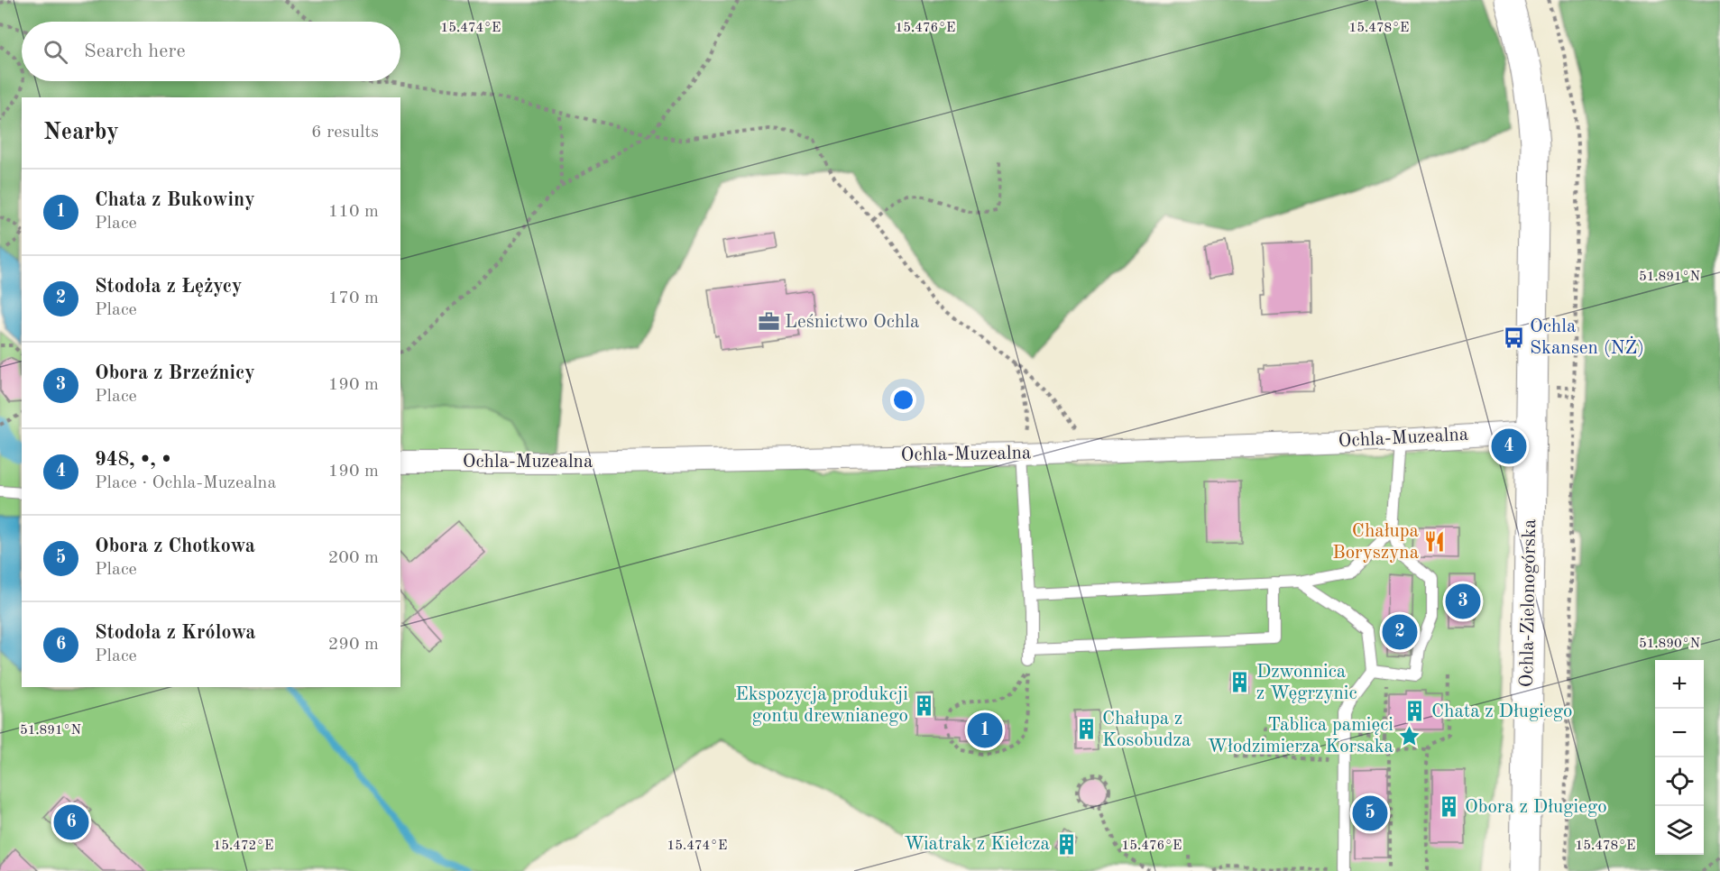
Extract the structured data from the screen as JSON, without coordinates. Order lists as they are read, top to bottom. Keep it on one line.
{"streets":{"street":["Ochla-Muzealna","Ochla-Zielonogórska"]},"crossings":[["Ochla-Muzealna","Ochla-Zielonogórska"]],"places":{"office":["Leśnictwo Ochla"],"bus stop":["Ochla Skansen (NŻ)"],"restaurant":["Chałupa Boryszyna"],"building":["Dzwonnica z Węgrzynic","Ekspozycja produkcji gontu drewnianego","Chata z Długiego","Chałupa z Kosobudza","Obora z Długiego","Wiatrak z Kiełcza"],"place":["Tablica pamięci Włodzimierza Korsaka"]},"page":{"search":"Search here","heading":["Nearby","6 results"],"list":[{"mark":"1","name":"Chata z Bukowiny","note":"Place","value":"110 m"},{"mark":"2","name":"Stodoła z Łężycy","note":"Place","value":"170 m"},{"mark":"3","name":"Obora z Brzeźnicy","note":"Place","value":"190 m"},{"mark":"4","name":"948, •, •","note":"Place · Ochla-Muzealna","value":"190 m"},{"mark":"5","name":"Obora z Chotkowa","note":"Place","value":"200 m"},{"mark":"6","name":"Stodoła z Królowa","note":"Place","value":"290 m"}],"pins":["4","3","2","1","5","6"],"map_buttons":["+","−"]},"coordinates":["15.474°E","15.476°E","15.478°E","51.891°N","51.890°N","15.472°E"]}
